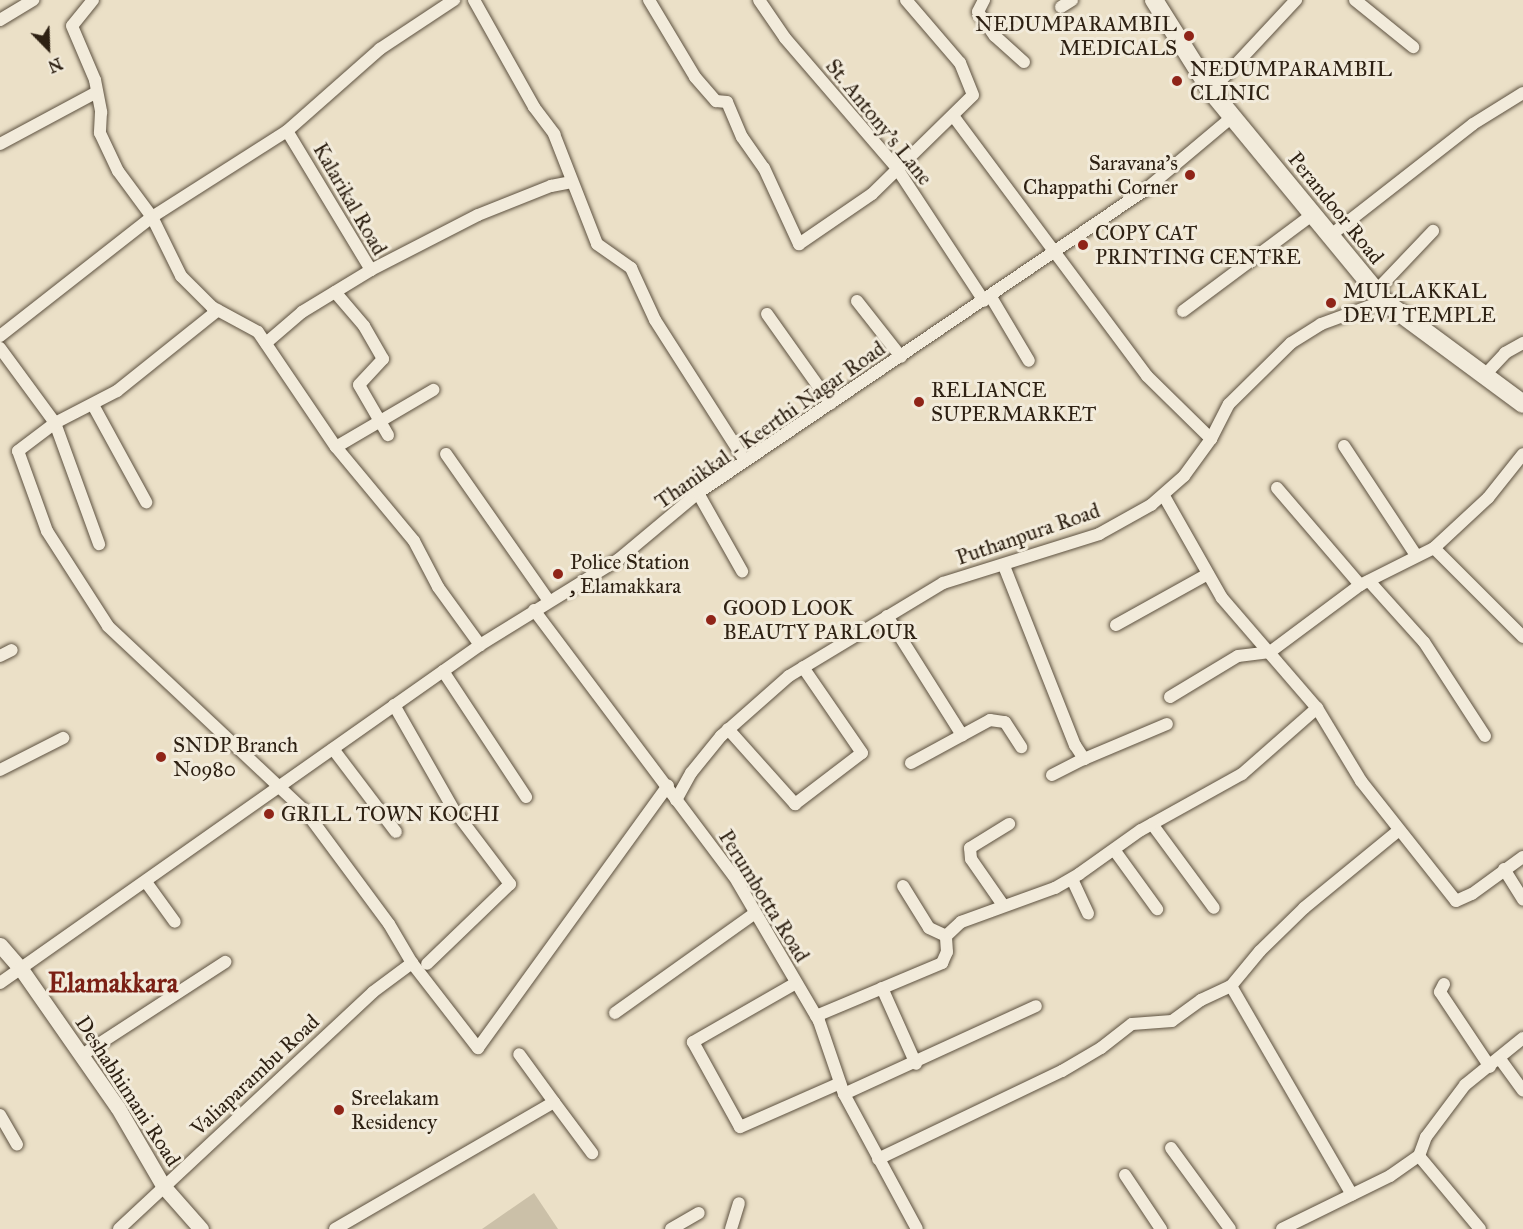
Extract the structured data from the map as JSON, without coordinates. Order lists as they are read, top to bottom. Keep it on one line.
{"streets":{"main road":["Perandoor Road"],"street":["St. Antony's Lane","Kalarikal Road","Thanikkal - Keerthi Nagar Road","Puthanpura Road","Perumbotta Road","Valiaparambu Road","Deshabhimani Road"]},"crossings":[["St. Antony's Lane","Thanikkal - Keerthi Nagar Road"],["Perandoor Road","Thanikkal - Keerthi Nagar Road"],["Perandoor Road","Puthanpura Road"],["Thanikkal - Keerthi Nagar Road","Perumbotta Road"],["Thanikkal - Keerthi Nagar Road","Deshabhimani Road"],["Puthanpura Road","Perumbotta Road"],["Valiaparambu Road","Deshabhimani Road"]],"districts":["Elamakkara"],"places":["NEDUMPARAMBIL MEDICALS","NEDUMPARAMBIL CLINIC","Saravana's Chappathi Corner","COPY CAT PRINTING CENTRE","MULLAKKAL DEVI TEMPLE","RELIANCE SUPERMARKET","Police Station , Elamakkara","GOOD LOOK BEAUTY PARLOUR","SNDP Branch No980","GRILL TOWN KOCHI","Sreelakam Residency"],"north":"bottom right"}
